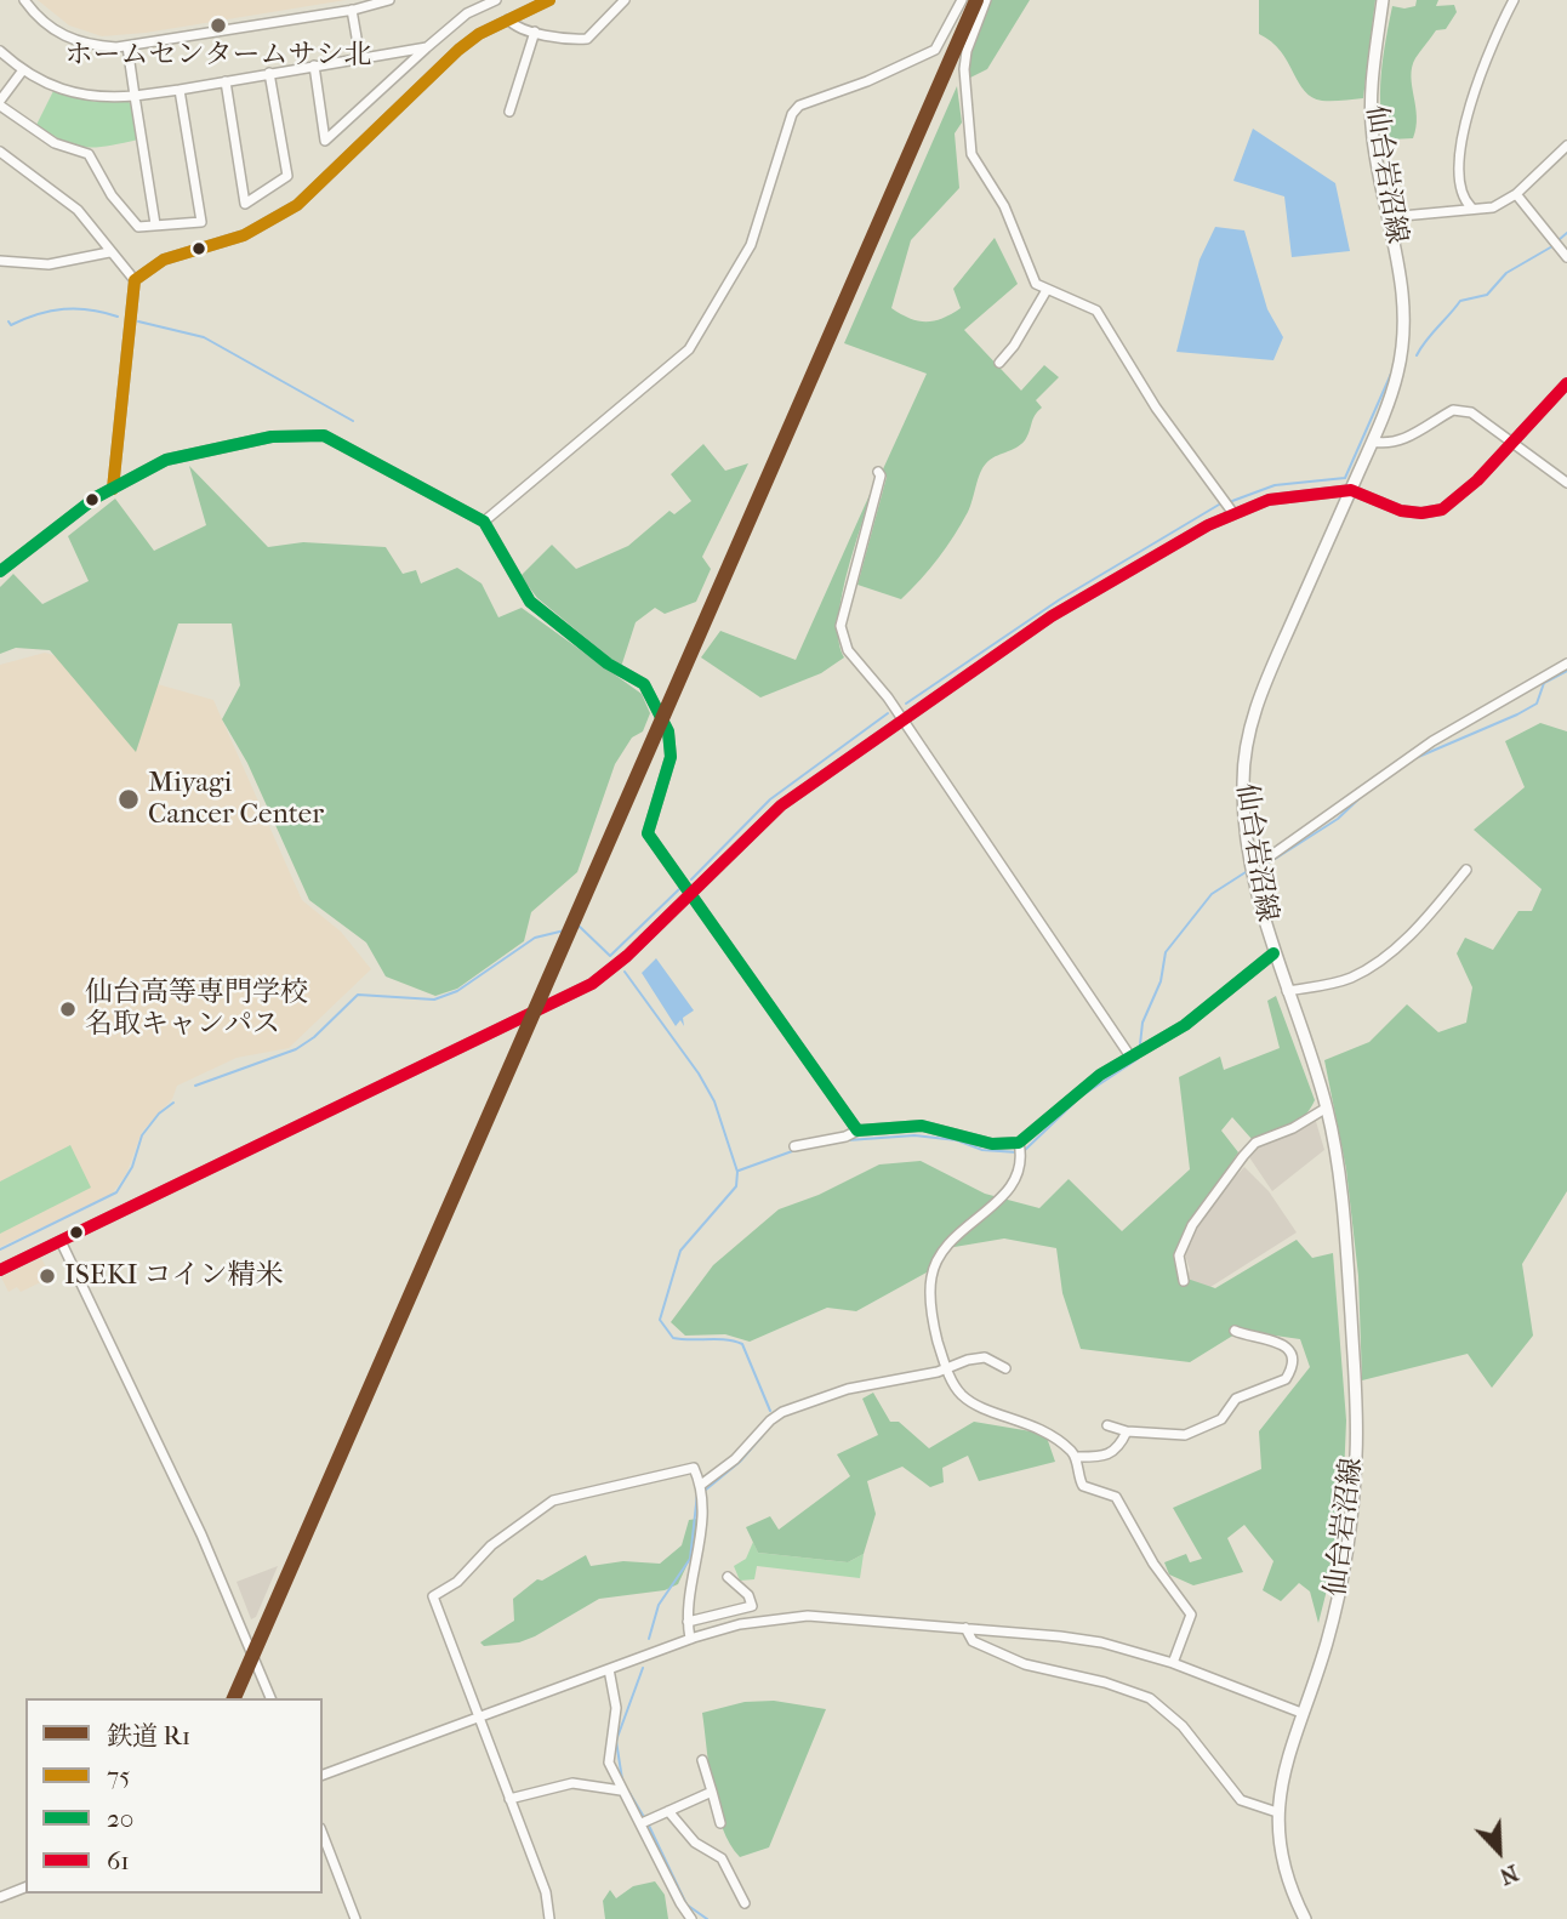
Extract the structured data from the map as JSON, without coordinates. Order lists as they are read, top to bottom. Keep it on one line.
{"streets":{"main road":["仙台岩沼線"]},"places":["ホームセンタームサシ北","Miyagi Cancer Center","仙台高等専門学校 名取キャンパス","ISEKI コイン精米"],"lines":["rail line R1","transit line 75","transit line 61","transit line 20"],"legend":["鉄道 R1","75","20","61"],"north":"bottom right"}
